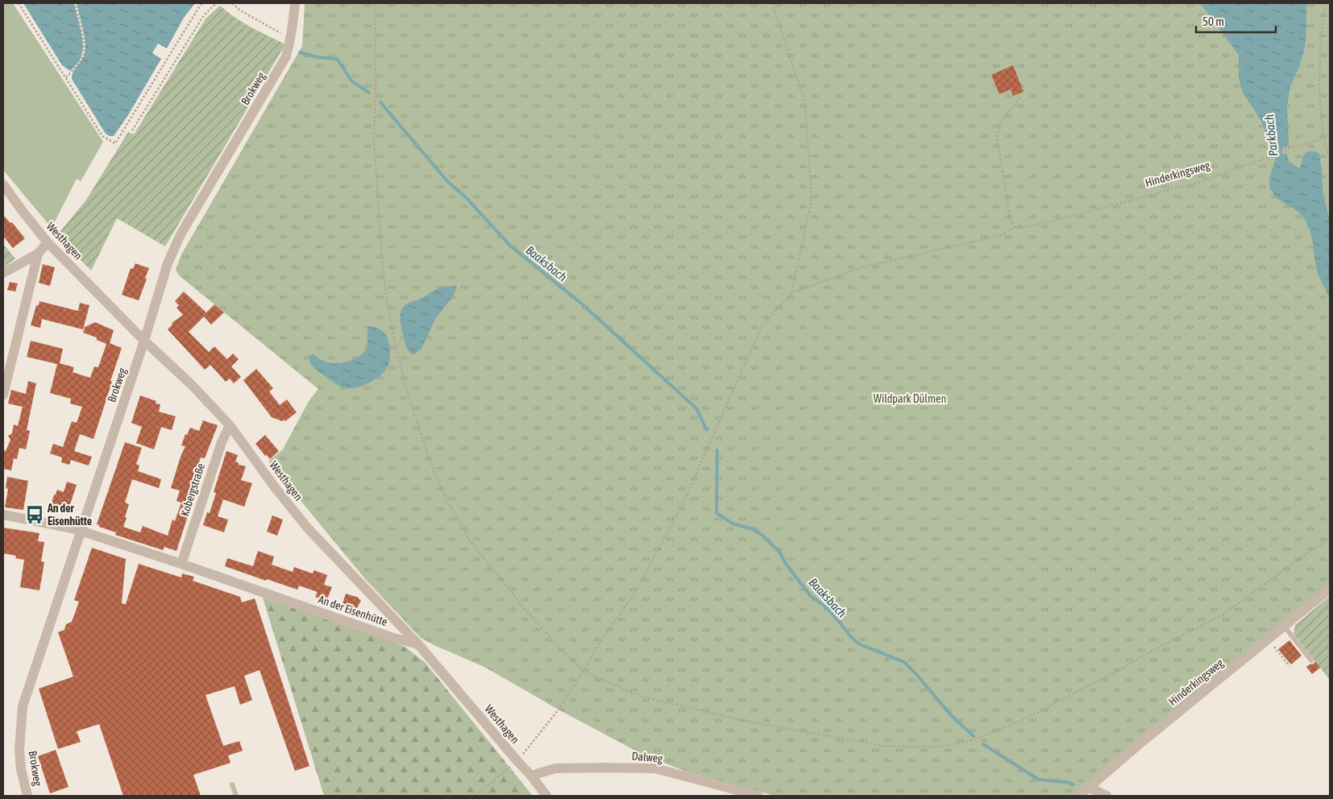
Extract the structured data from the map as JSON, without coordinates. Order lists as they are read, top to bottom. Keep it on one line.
{"streets":{"street":["Brokweg","Hinderkingsweg","Westhagen","Kobergstraße","An der Eisenhütte","Dalweg"]},"crossings":[["Brokweg","Westhagen"],["Brokweg","An der Eisenhütte"],["Westhagen","Kobergstraße"],["Westhagen","An der Eisenhütte"],["Westhagen","Dalweg"],["Kobergstraße","An der Eisenhütte"]],"water":["Parkbach","Baaksbach"],"parks":["Wildpark Dülmen"],"places":{"bus stop":["An der Eisenhütte"]},"scale_bar":"50 m"}
